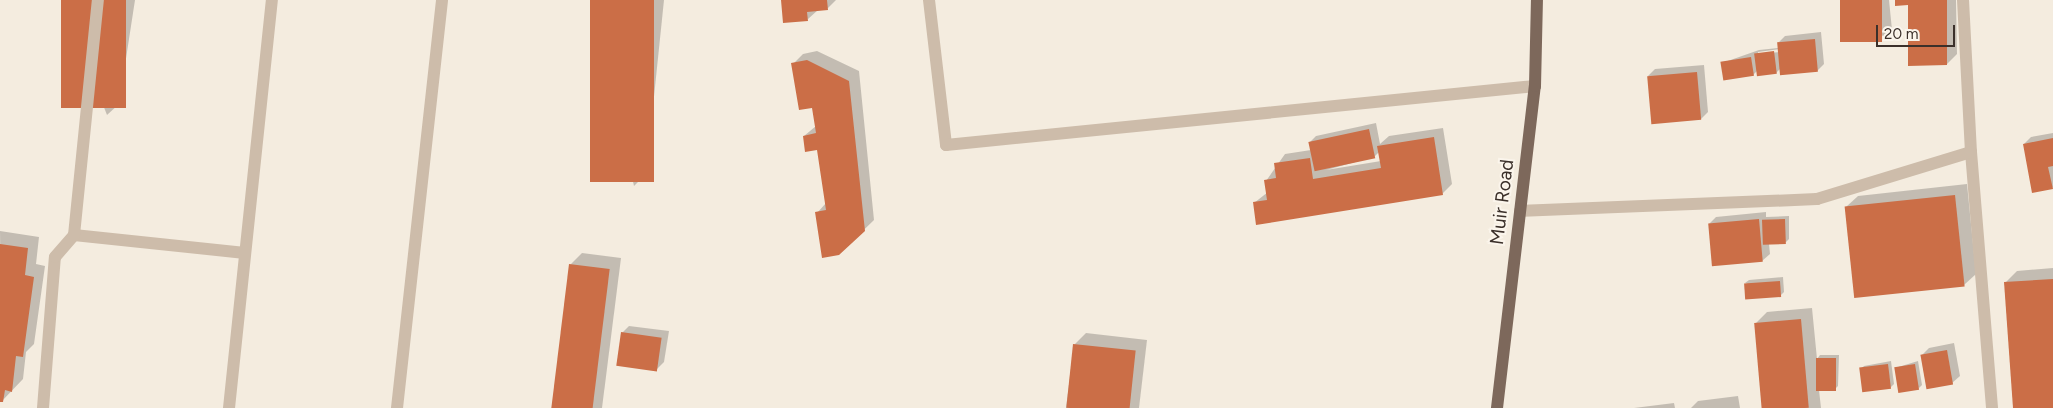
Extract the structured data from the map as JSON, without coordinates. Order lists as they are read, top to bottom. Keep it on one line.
{"streets":{"main road":["Muir Road"]},"scale_bar":"20 m"}
